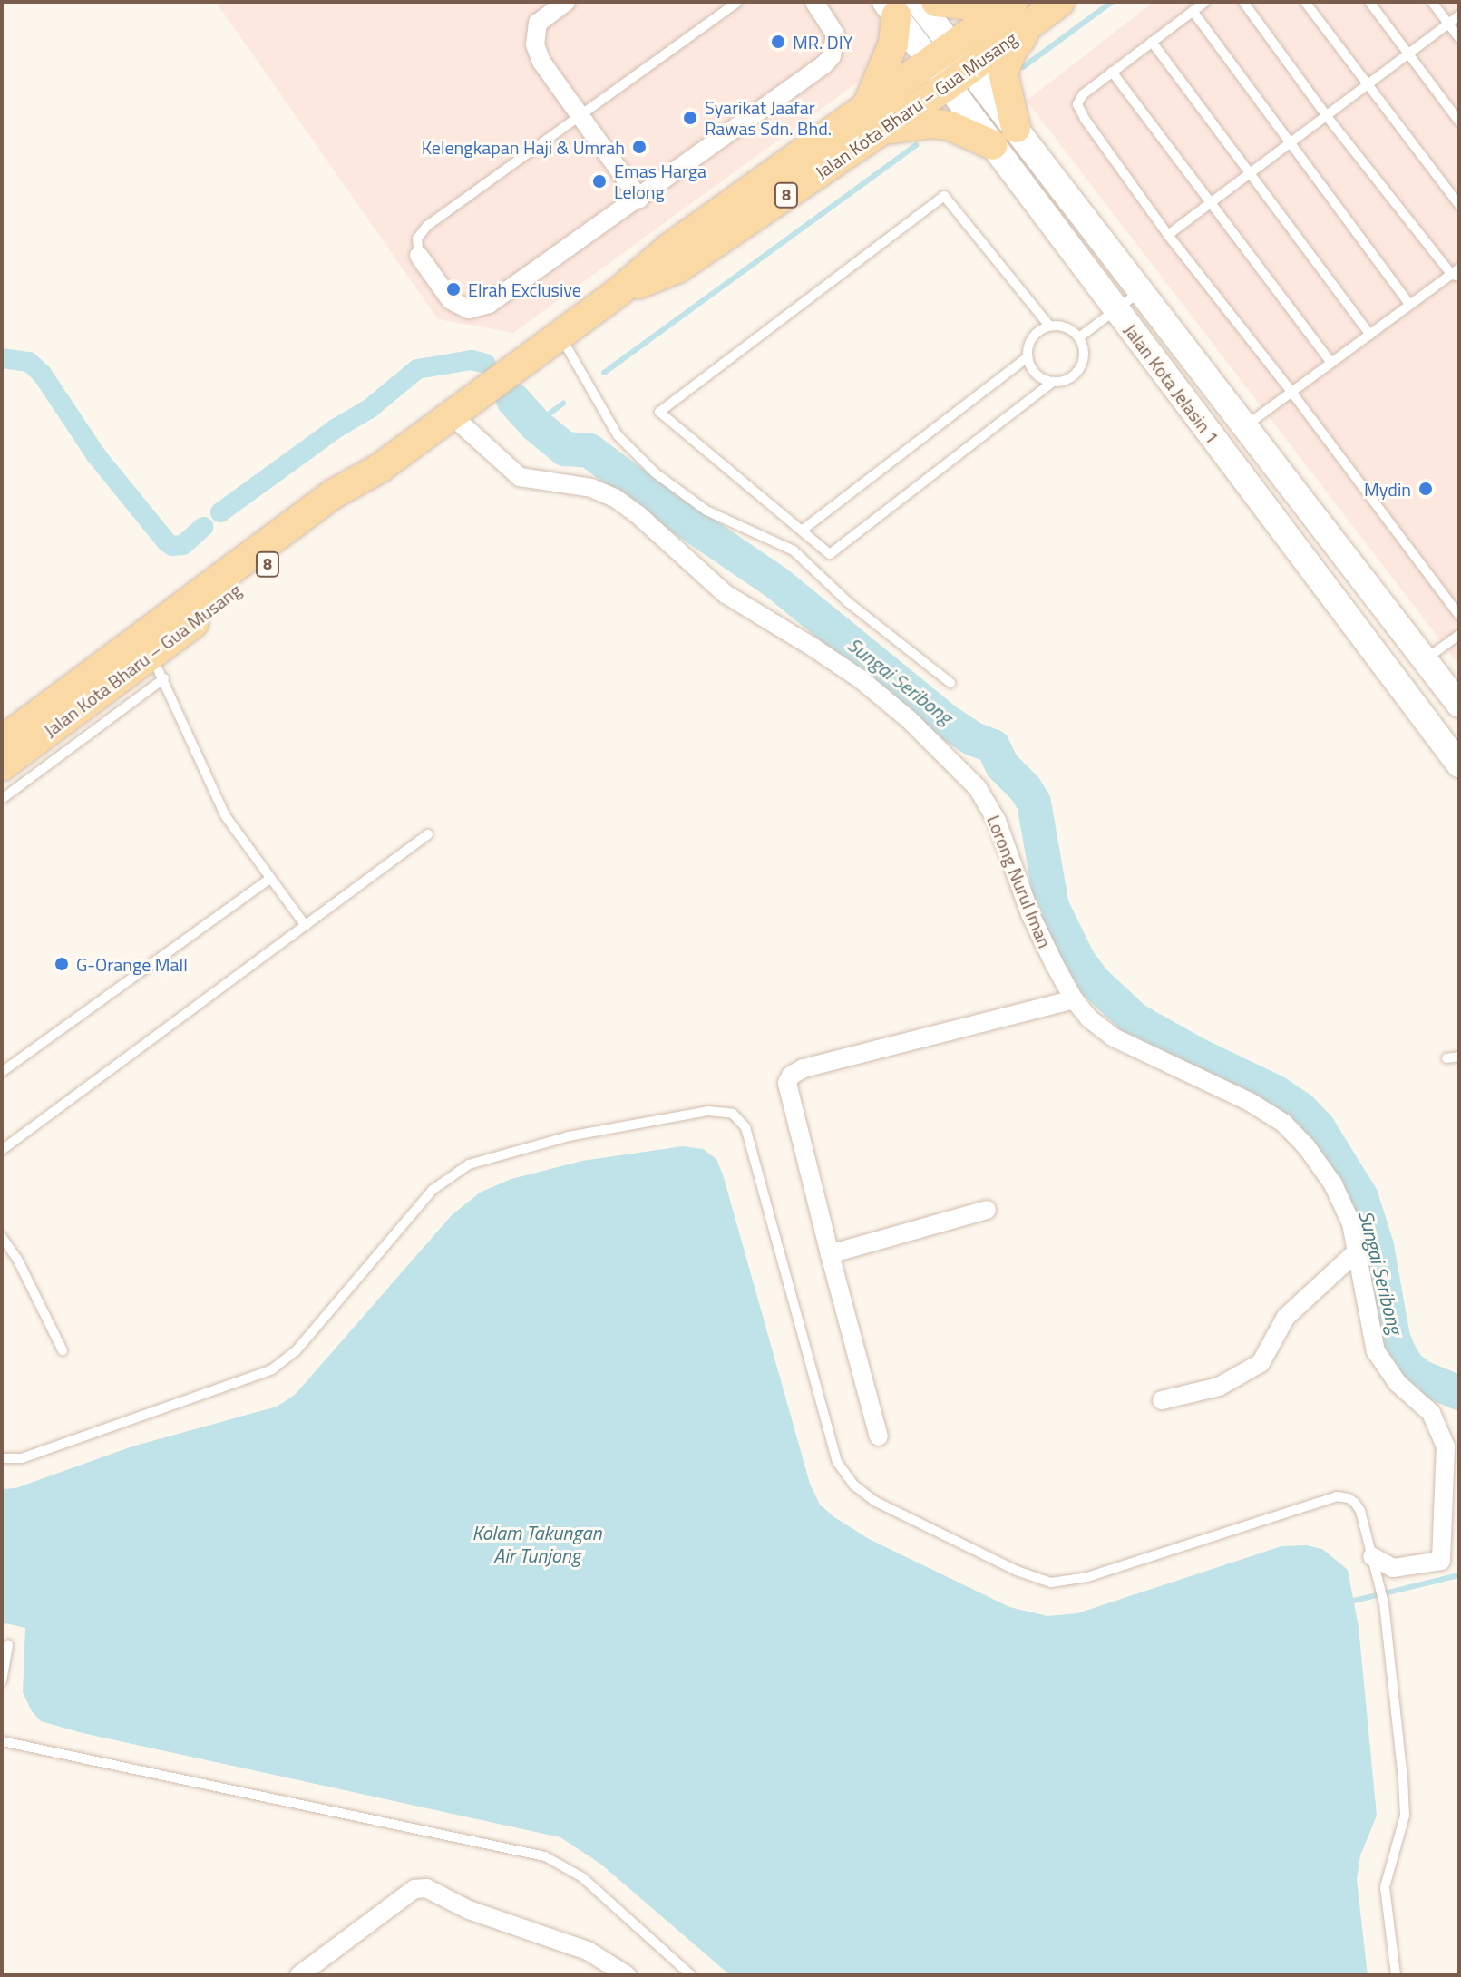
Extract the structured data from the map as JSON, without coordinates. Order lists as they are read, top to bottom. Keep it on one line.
{"streets":{"main road":["Jalan Kota Bharu – Gua Musang","8"],"street":["Jalan Kota Jelasin 1","Lorong Nurul Iman"]},"crossings":[["Jalan Kota Bharu – Gua Musang","Jalan Kota Jelasin 1"],["Jalan Kota Bharu – Gua Musang","Lorong Nurul Iman"]],"water":["Sungai Seribong","Kolam Takungan Air Tunjong"],"places":["MR. DIY","Syarikat Jaafar Rawas Sdn. Bhd.","Kelengkapan Haji & Umrah","Emas Harga Lelong","Elrah Exclusive","Mydin","G-Orange Mall"]}
